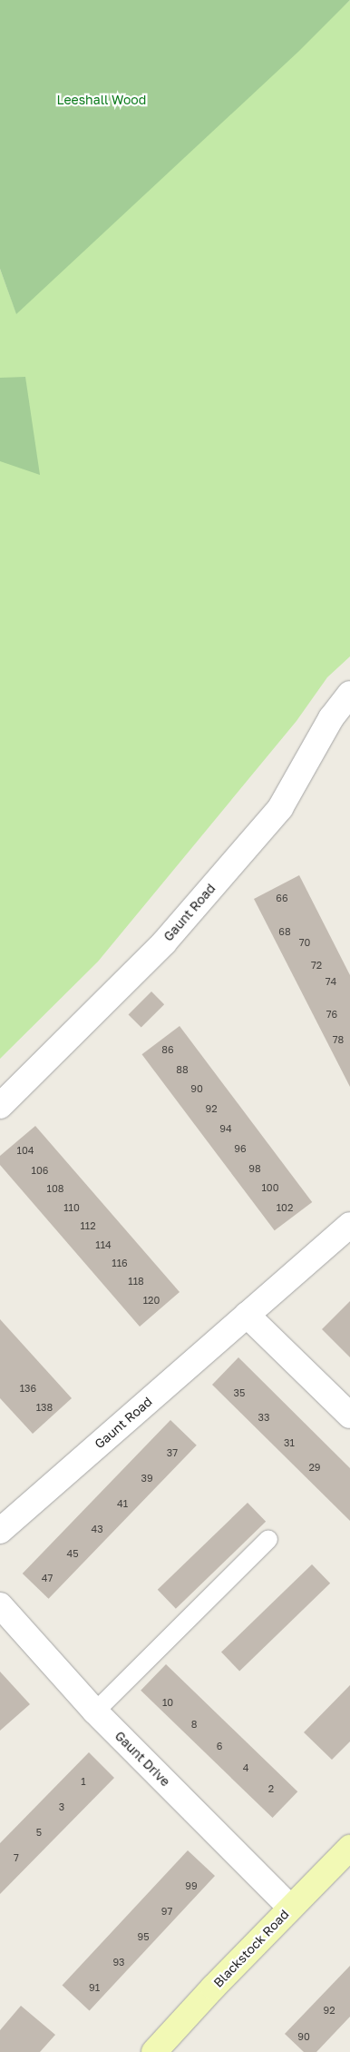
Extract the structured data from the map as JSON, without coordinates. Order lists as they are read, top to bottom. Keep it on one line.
{"streets":{"street":["Gaunt Road","Gaunt Drive","Blackstock Road"]},"crossings":[["Gaunt Drive","Blackstock Road"]],"parks":["Leeshall Wood"],"house_numbers":["66","68","70","72","74","76","78","86","88","90","92","94","96","104","98","106","100","108","110","102","112","114","116","118","120","136","35","138","33","31","37","29","39","41","43","45","47","10","8","6","4","1","2","3","5","7","99","97","95","93","91","92","90"]}
